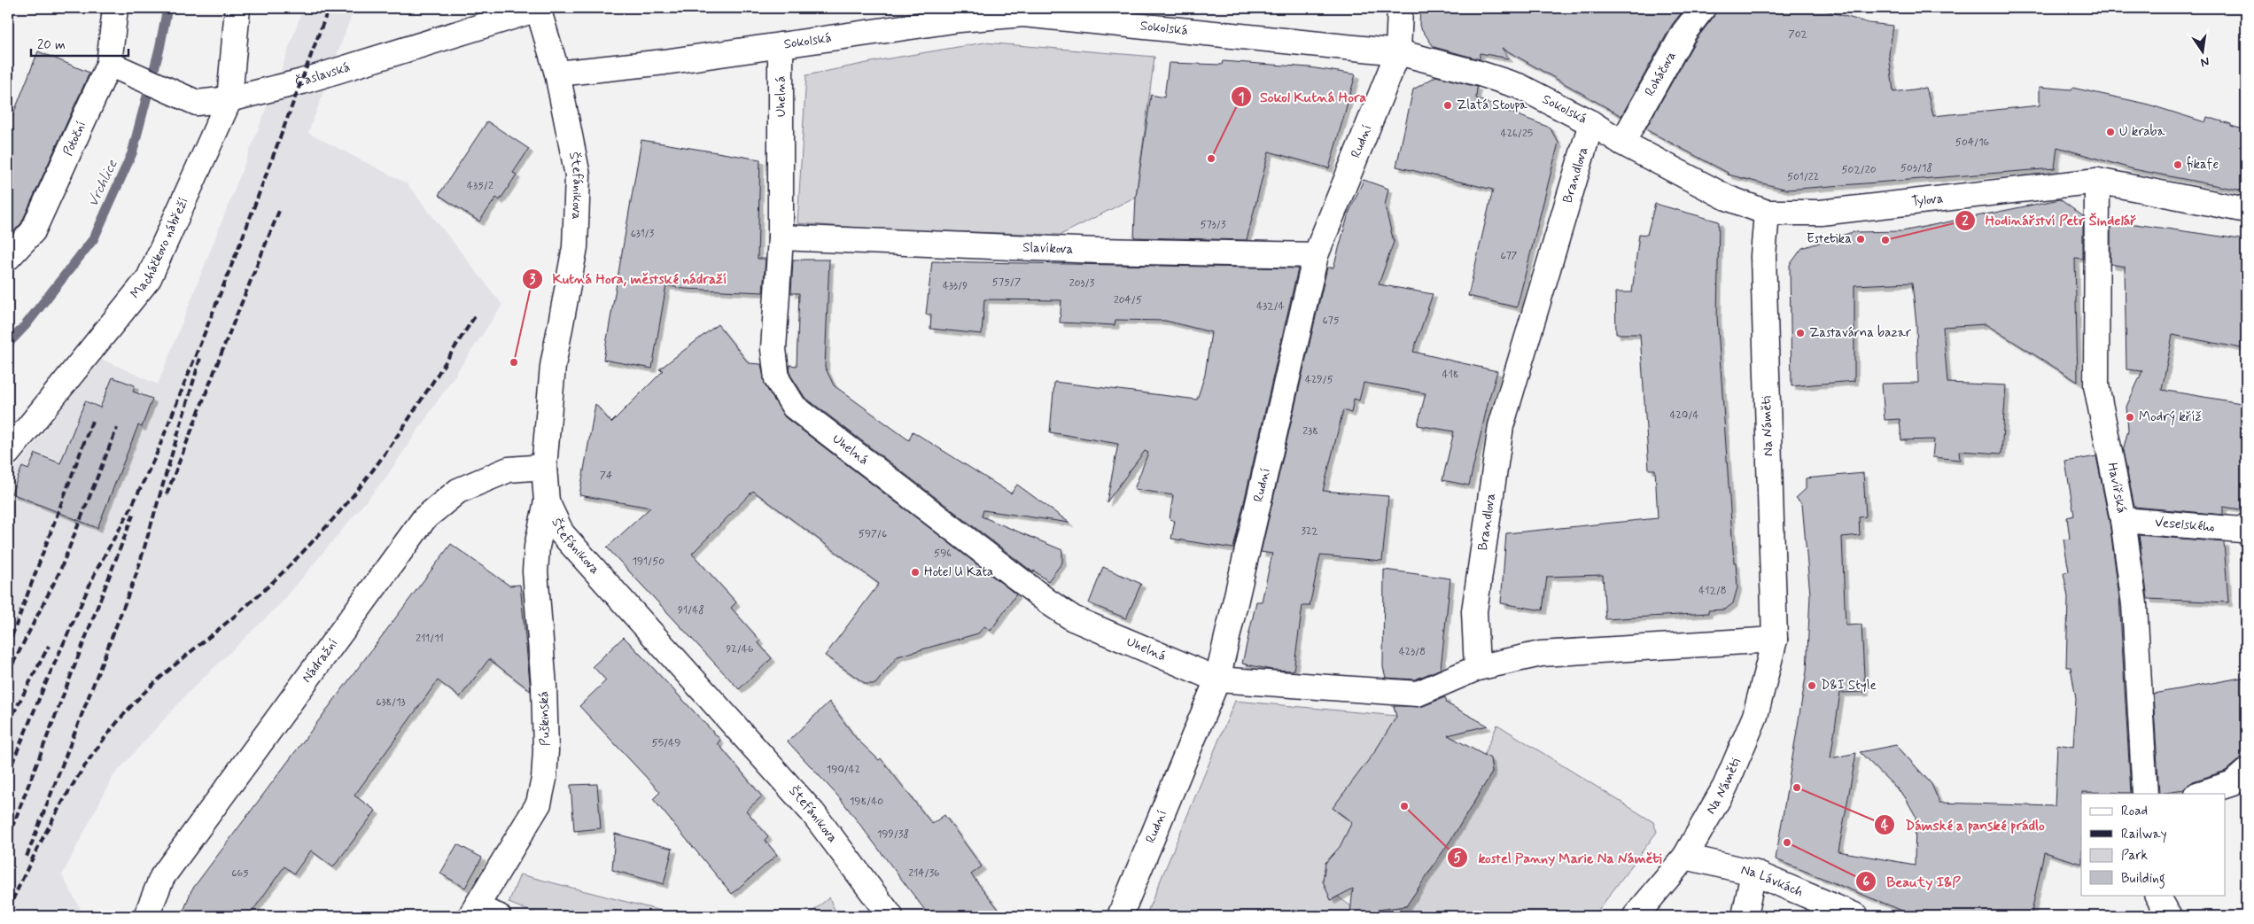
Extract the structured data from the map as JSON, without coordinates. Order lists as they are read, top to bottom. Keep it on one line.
{"streets":{"street":["Sokolská","Roháčova","Čáslavská","Uhelná","Potoční","Rudní","Brandlova","Štefánikova","Tylova","Macháčkovo nábřeží","Slavíkova","Na Náměti","Havířská","Veselského","Nádražní","Puškinská","Na Lávkách"]},"crossings":[["Sokolská","Roháčova"],["Sokolská","Čáslavská"],["Sokolská","Uhelná"],["Sokolská","Rudní"],["Sokolská","Brandlova"],["Sokolská","Štefánikova"],["Sokolská","Tylova"],["Roháčova","Tylova"],["Čáslavská","Potoční"],["Čáslavská","Štefánikova"],["Čáslavská","Macháčkovo nábřeží"],["Uhelná","Rudní"],["Uhelná","Slavíkova"],["Rudní","Slavíkova"],["Štefánikova","Nádražní"],["Štefánikova","Puškinská"],["Tylova","Na Náměti"],["Tylova","Havířská"],["Na Náměti","Na Lávkách"],["Havířská","Veselského"]],"water":["Vrchlice"],"places":["Zlatá Stoupa","U kraba","Sokol Kutná Hora","fikafe","Estetika","Hodinářství Petr Šindelář","Zastavárna bazar","Kutná Hora, městské nádraží","Modrý kříž","Hotel U Kata","D&I Style","Dámské a panské prádlo","kostel Panny Marie Na Náměti","Beauty I&P"],"house_numbers":["702","426/25","504/16","503/18","502/20","501/22","435/2","573/3","631/3","677","575/7","203/3","433/9","204/5","432/4","675","418","429/5","420/4","238","74","322","597/6","596","191/50","412/8","91/48","211/11","92/46","423/8","638/13","55/49","190/42","198/40","199/38","665","214/36"],"legend":["Road","Railway","Park","Building"],"scale_bar":"20 m","north":"bottom"}
